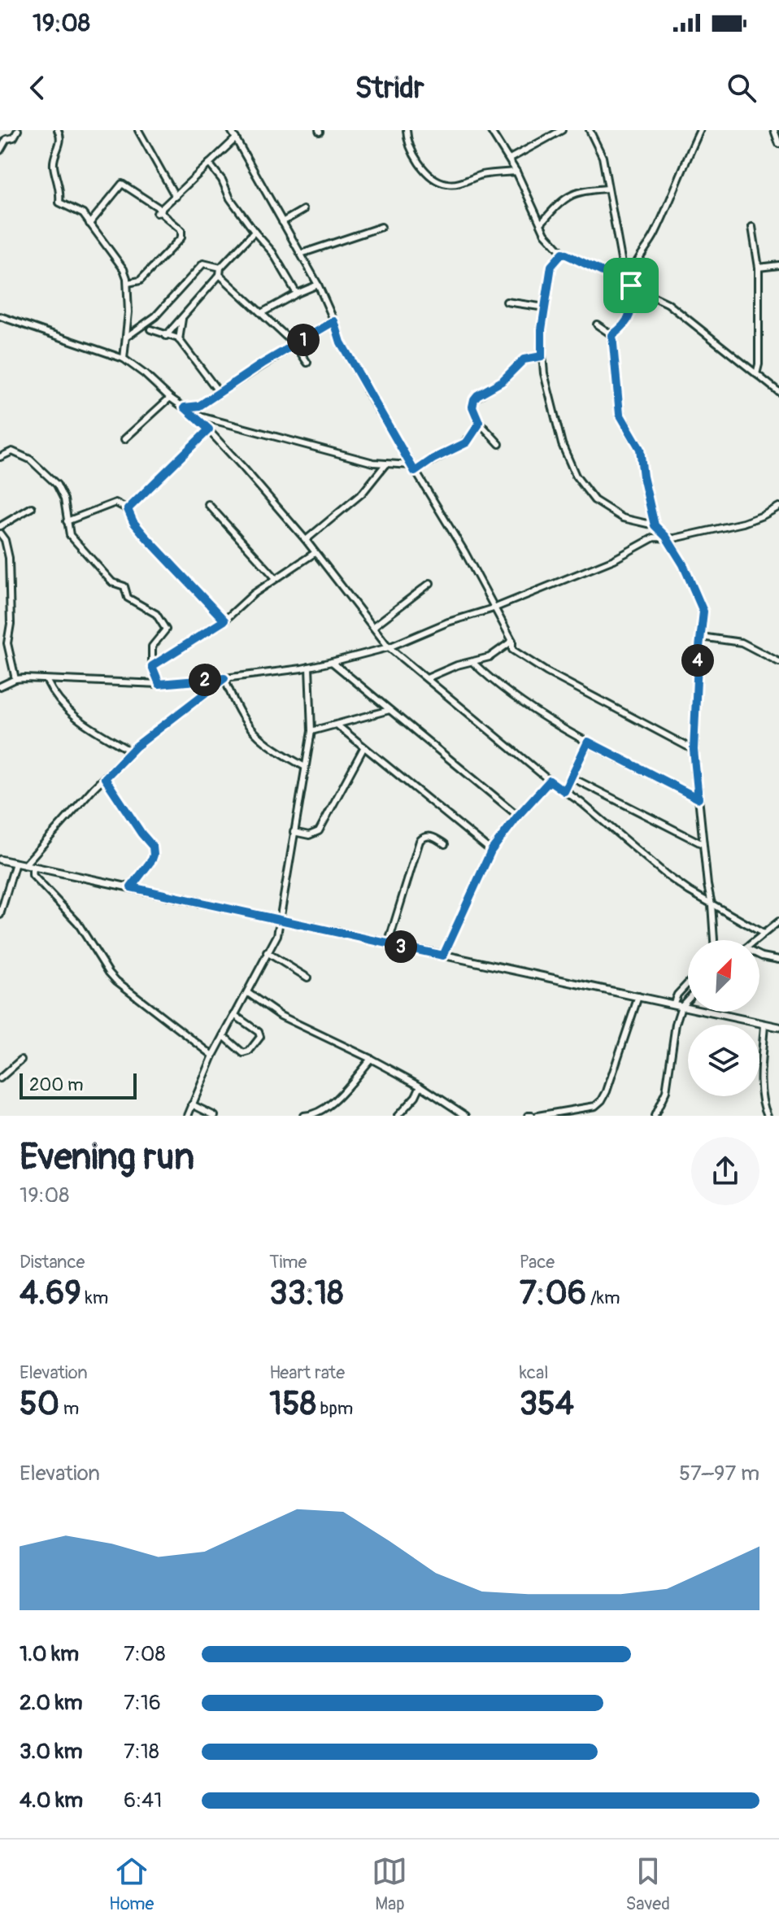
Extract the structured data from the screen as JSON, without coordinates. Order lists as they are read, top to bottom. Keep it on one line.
{"scale_bar":"200 m","north":"top right","page":{"status":"19:08","header":"Stridr","pins":["1","4","2","3"],"scale":"200 m","heading":["Evening run","19:08"],"stats":[["Distance","4.69 km"],["Time","33:18"],["Pace","7:06 /km"],["Elevation","50 m"],["Heart rate","158 bpm"],["kcal","354"]],"chart":["Elevation","57–97 m"],"list":[{"name":"1.0 km","note":"7:08"},{"name":"2.0 km","note":"7:16"},{"name":"3.0 km","note":"7:18"},{"name":"4.0 km","note":"6:41"}],"tabs":["Home","Map","Saved"]}}
